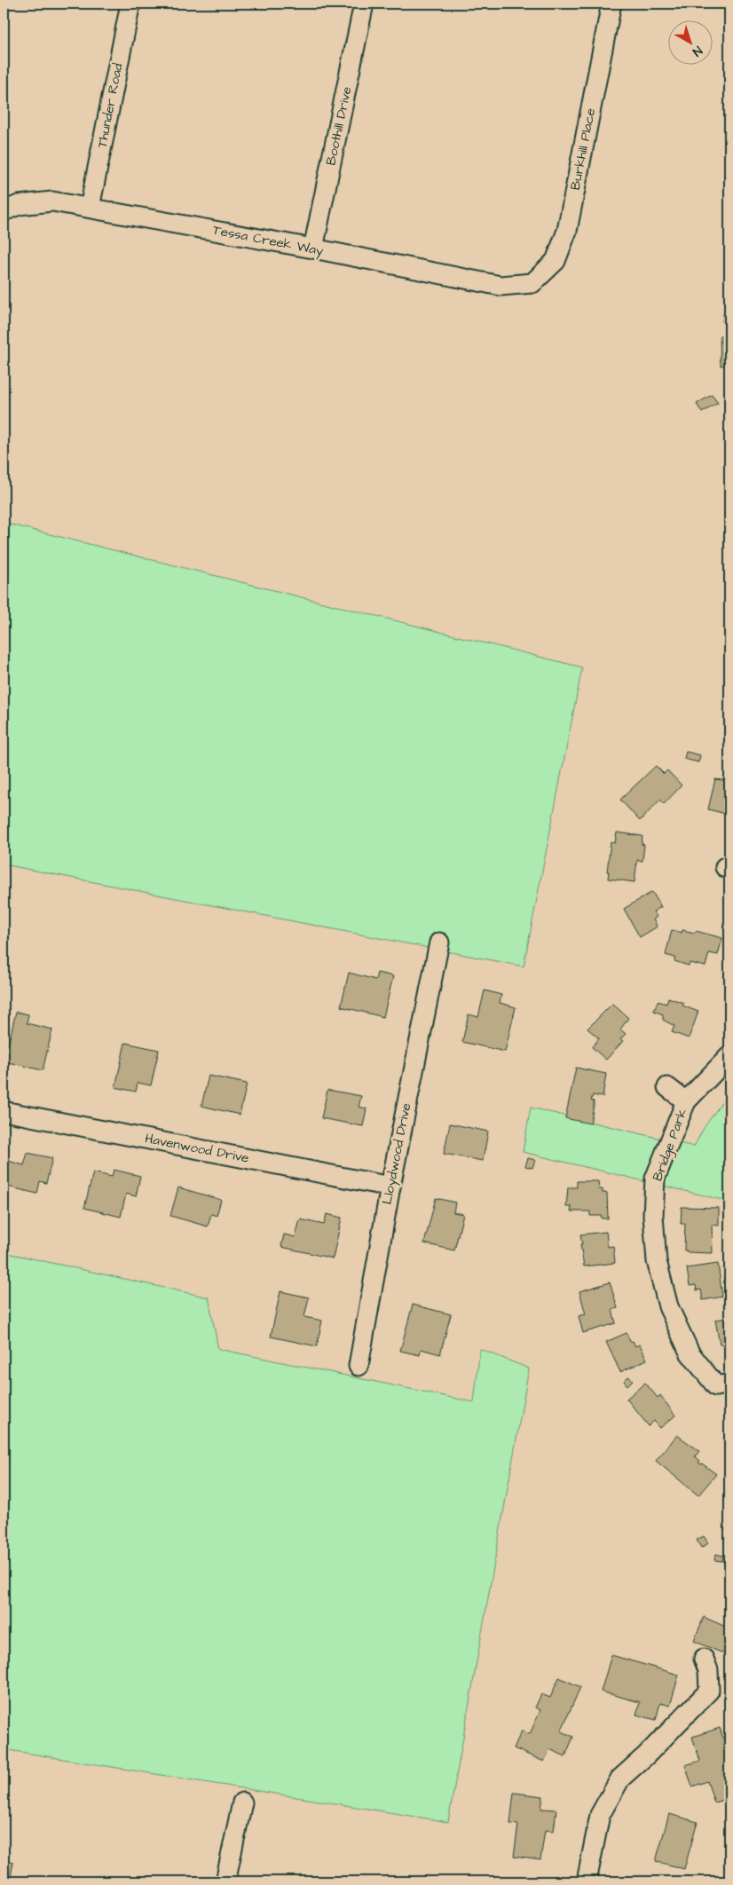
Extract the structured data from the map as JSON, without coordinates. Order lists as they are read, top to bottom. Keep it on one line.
{"streets":{"street":["Thunder Road","Boothill Drive","Burkhill Place","Tessa Creek Way","Bridge Park","Havenwood Drive","Lloydwood Drive"]},"crossings":[["Thunder Road","Tessa Creek Way"],["Boothill Drive","Tessa Creek Way"],["Burkhill Place","Tessa Creek Way"],["Havenwood Drive","Lloydwood Drive"]],"north":"bottom right"}
